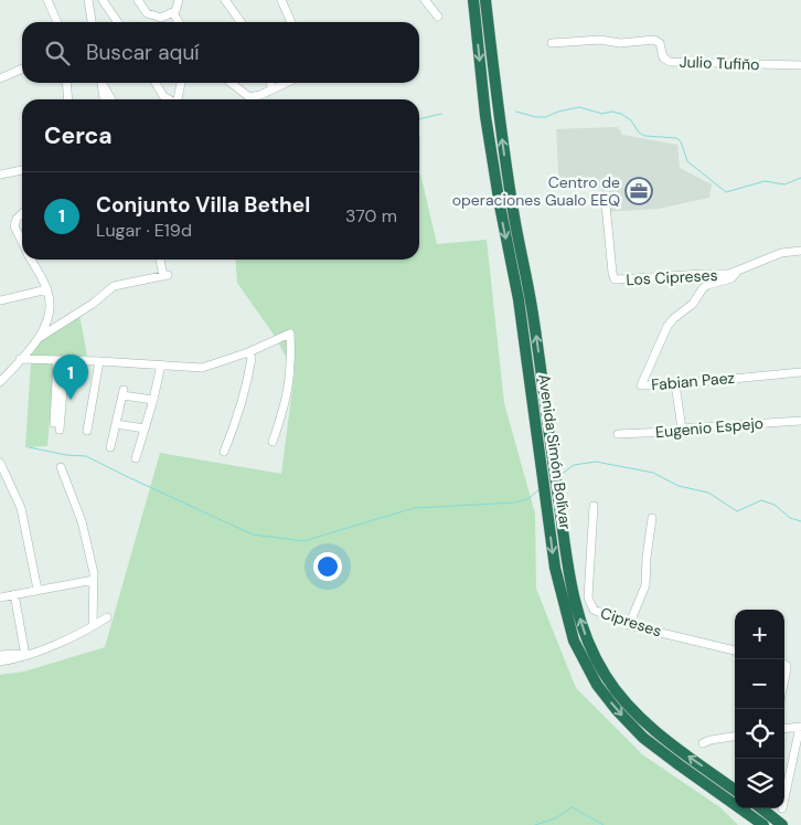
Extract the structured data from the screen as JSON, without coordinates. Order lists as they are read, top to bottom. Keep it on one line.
{"streets":{"highway":["Avenida Simón Bolívar"],"street":["Julio Tufiño","Los Cipreses","Fabian Paez","Eugenio Espejo","Cipreses"]},"crossings":[["Los Cipreses","Fabian Paez"]],"places":{"office":["Centro de operaciones Gualo EEQ"]},"page":{"search":"Buscar aquí","heading":"Cerca","list":[{"mark":"1","name":"Conjunto Villa Bethel","note":"Lugar · E19d","value":"370 m"}],"pins":"1","map_buttons":["+","−"]}}
